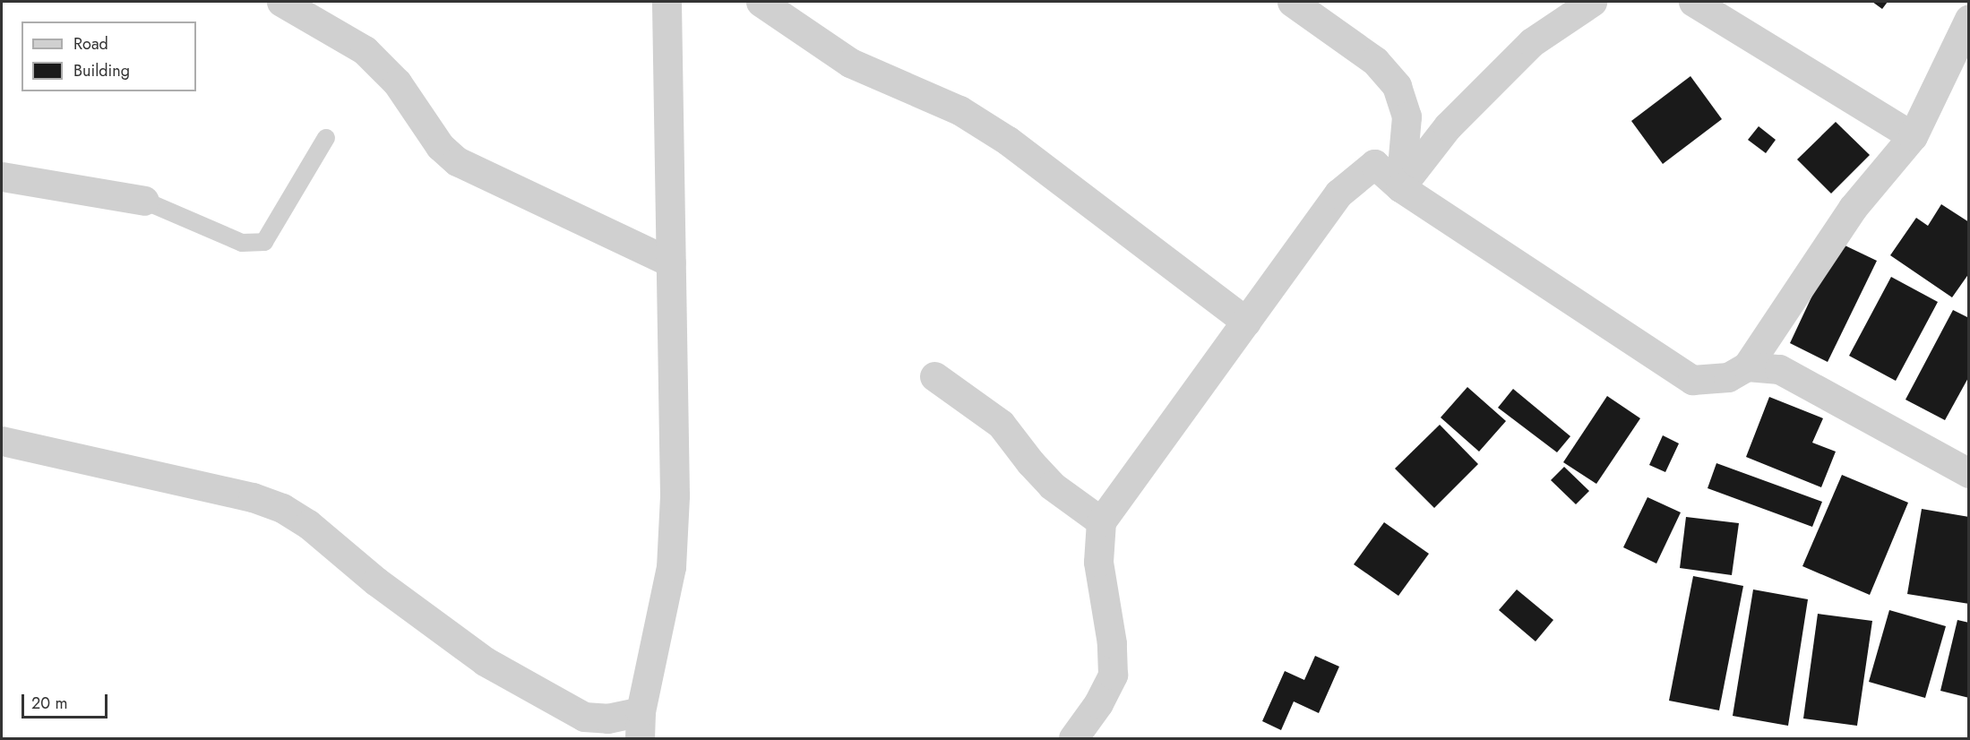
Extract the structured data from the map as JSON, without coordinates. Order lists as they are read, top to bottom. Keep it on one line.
{"legend":["Road","Building"],"scale_bar":"20 m"}
